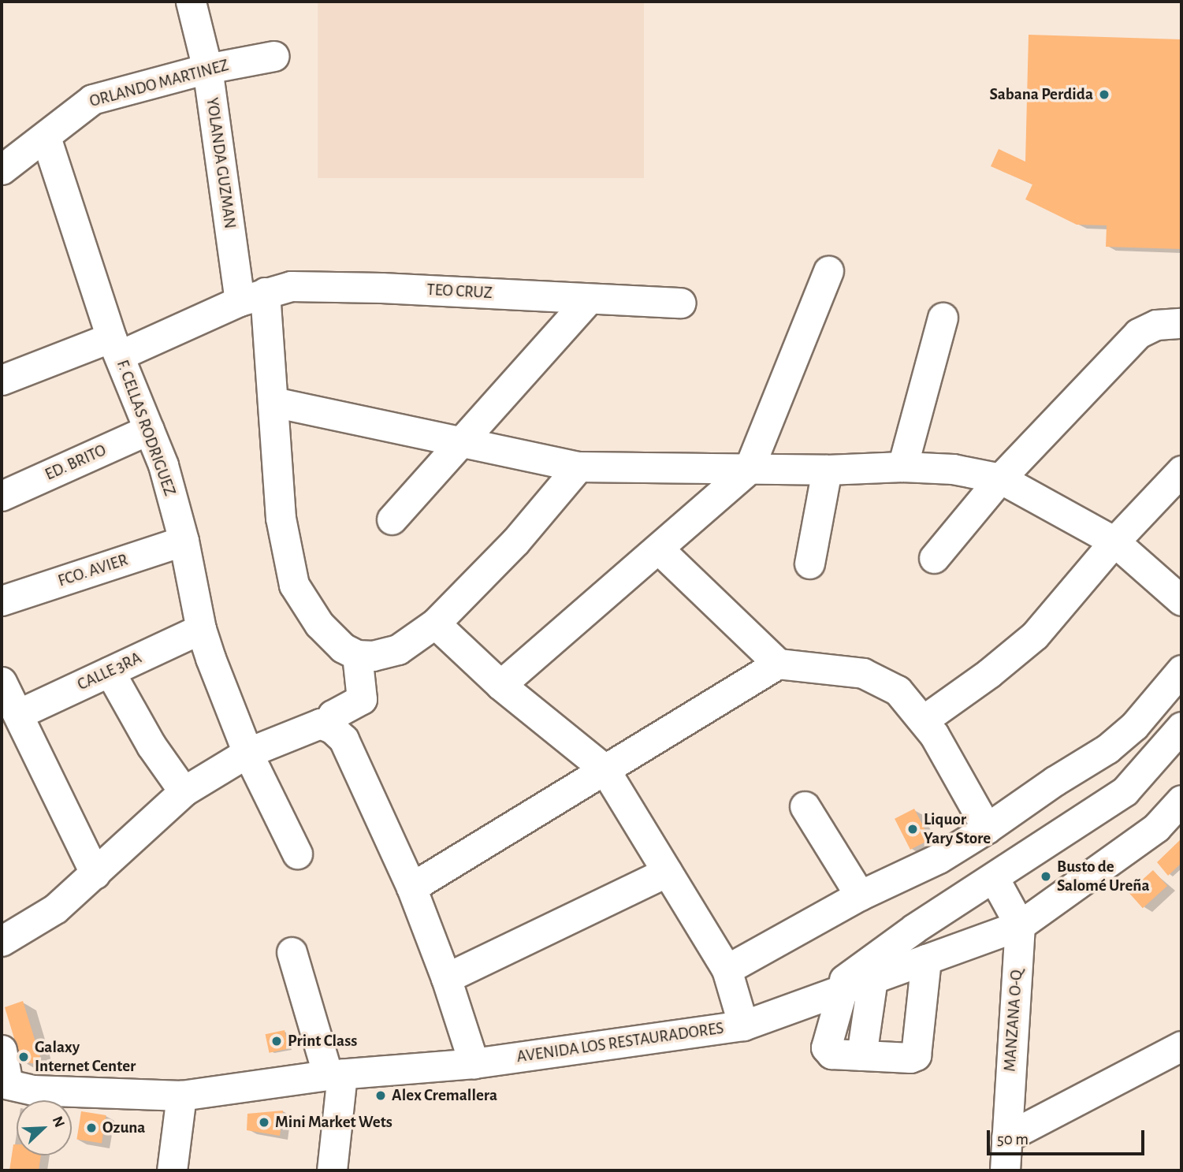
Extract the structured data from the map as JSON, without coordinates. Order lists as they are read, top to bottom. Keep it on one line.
{"streets":{"street":["ORLANDO MARTINEZ","YOLANDA GUZMAN","TEO CRUZ","F. CELLAS RODRIGUEZ","ED. BRITO","FCO. AVIER","CALLE 3RA","MANZANA O-Q","AVENIDA LOS RESTAURADORES"]},"crossings":[["ORLANDO MARTINEZ","YOLANDA GUZMAN"],["ORLANDO MARTINEZ","F. CELLAS RODRIGUEZ"],["YOLANDA GUZMAN","TEO CRUZ"],["TEO CRUZ","F. CELLAS RODRIGUEZ"],["F. CELLAS RODRIGUEZ","ED. BRITO"],["F. CELLAS RODRIGUEZ","FCO. AVIER"],["F. CELLAS RODRIGUEZ","CALLE 3RA"],["MANZANA O-Q","AVENIDA LOS RESTAURADORES"]],"places":["Sabana Perdida","Liquor Yary Store","Busto de Salomé Ureña","Print Class","Galaxy Internet Center","Alex Cremallera","Mini Market Wets","Ozuna"],"scale_bar":"50 m","north":"top right"}
